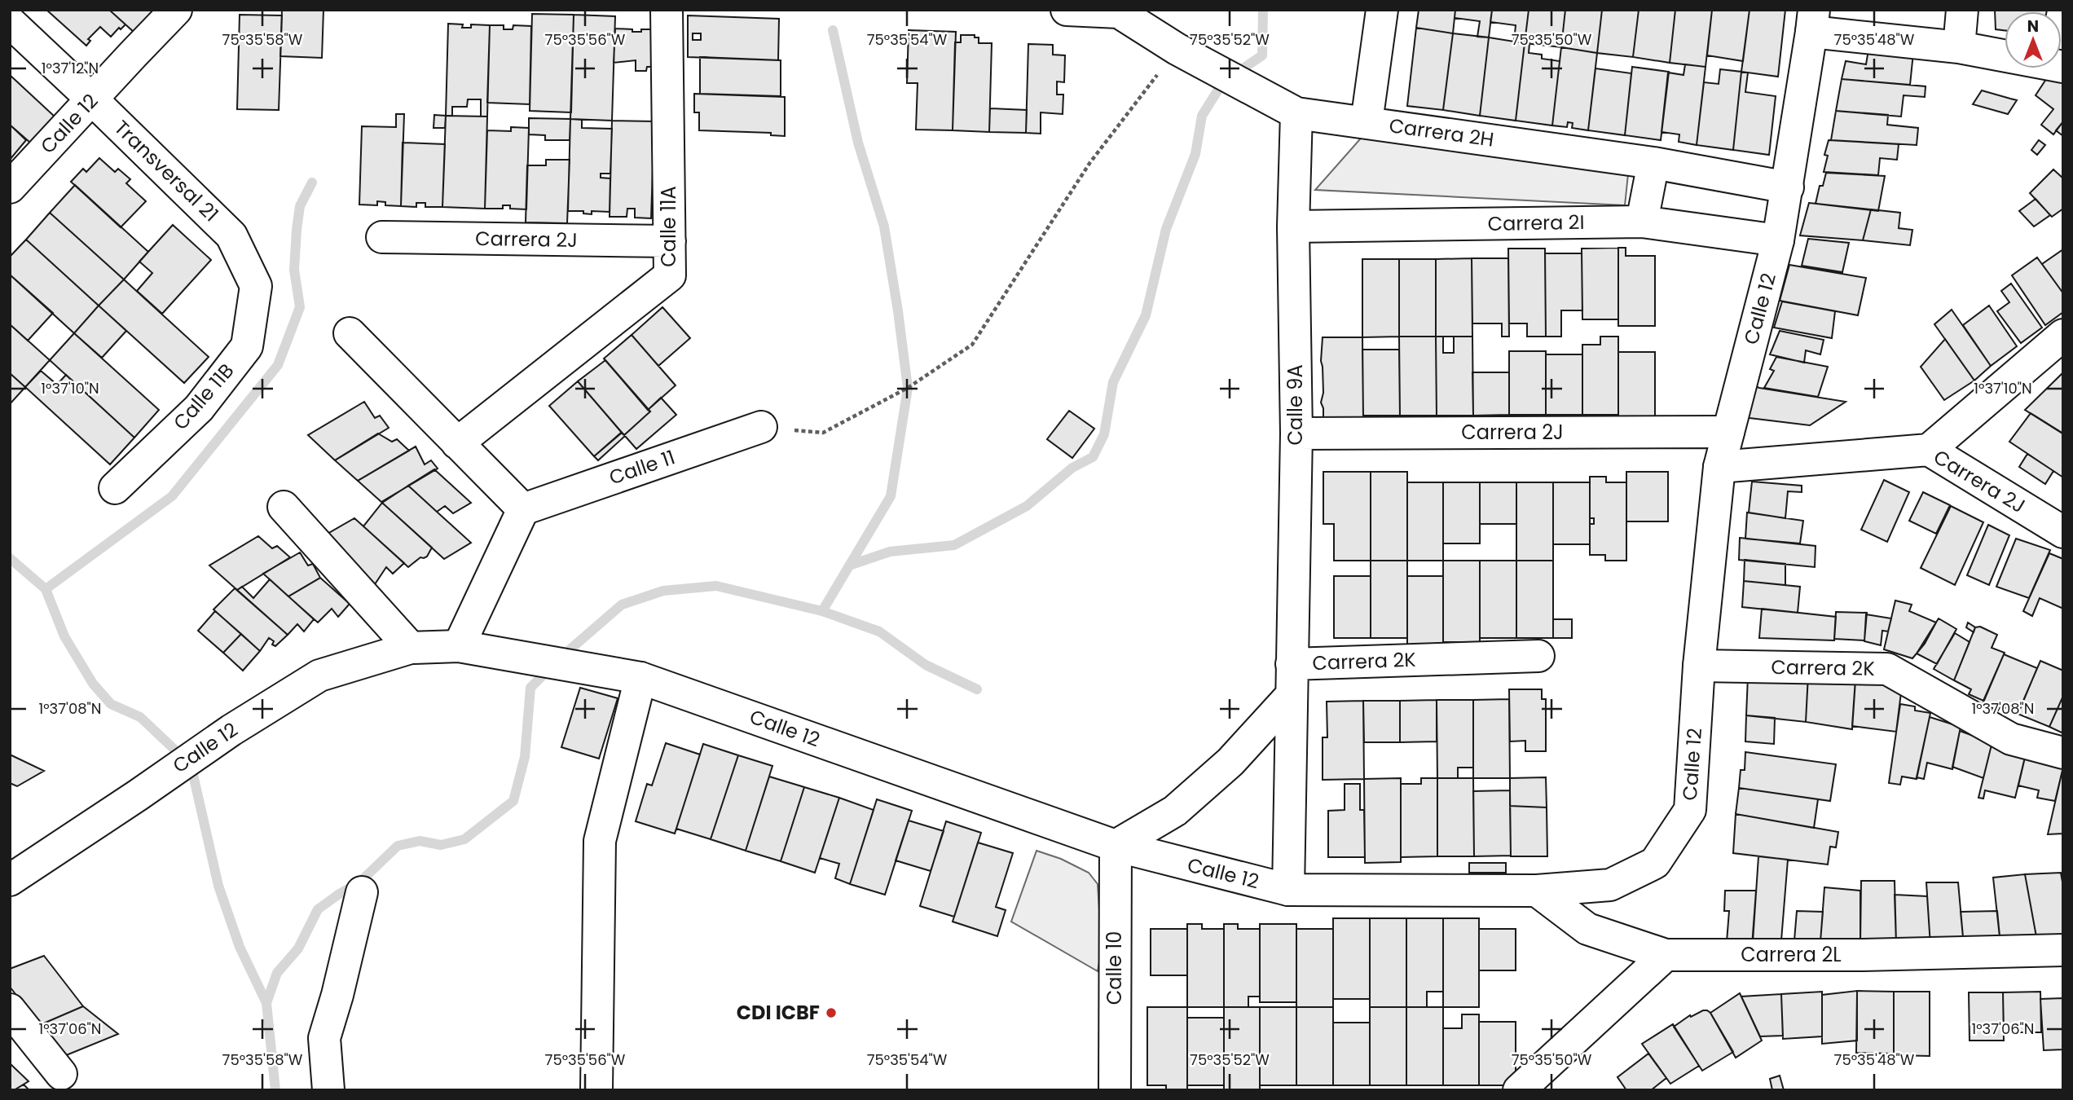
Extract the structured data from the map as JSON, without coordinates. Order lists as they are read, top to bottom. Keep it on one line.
{"streets":{"street":["Calle 12","Carrera 2H","Transversal 21","Carrera 2I","Calle 11A","Carrera 2J","Calle 11B","Calle 9A","Calle 11","Carrera 2K","Carrera 2L","Calle 10"]},"crossings":[["Calle 12","Carrera 2H"],["Calle 12","Transversal 21"],["Calle 12","Carrera 2I"],["Calle 12","Carrera 2J"],["Calle 12","Calle 9A"],["Calle 12","Carrera 2K"],["Calle 12","Carrera 2L"],["Calle 12","Calle 10"],["Carrera 2H","Calle 9A"],["Transversal 21","Calle 11B"],["Carrera 2I","Calle 9A"],["Calle 11A","Carrera 2J"],["Carrera 2J","Calle 9A"],["Calle 9A","Carrera 2K"]],"places":["CDI ICBF"],"north":"top","coordinates":["75°35'58\"W","75°35'56\"W","75°35'54\"W","75°35'52\"W","75°35'50\"W","75°35'48\"W","1°37'12\"N","1°37'10\"N","1°37'08\"N","1°37'06\"N"]}
